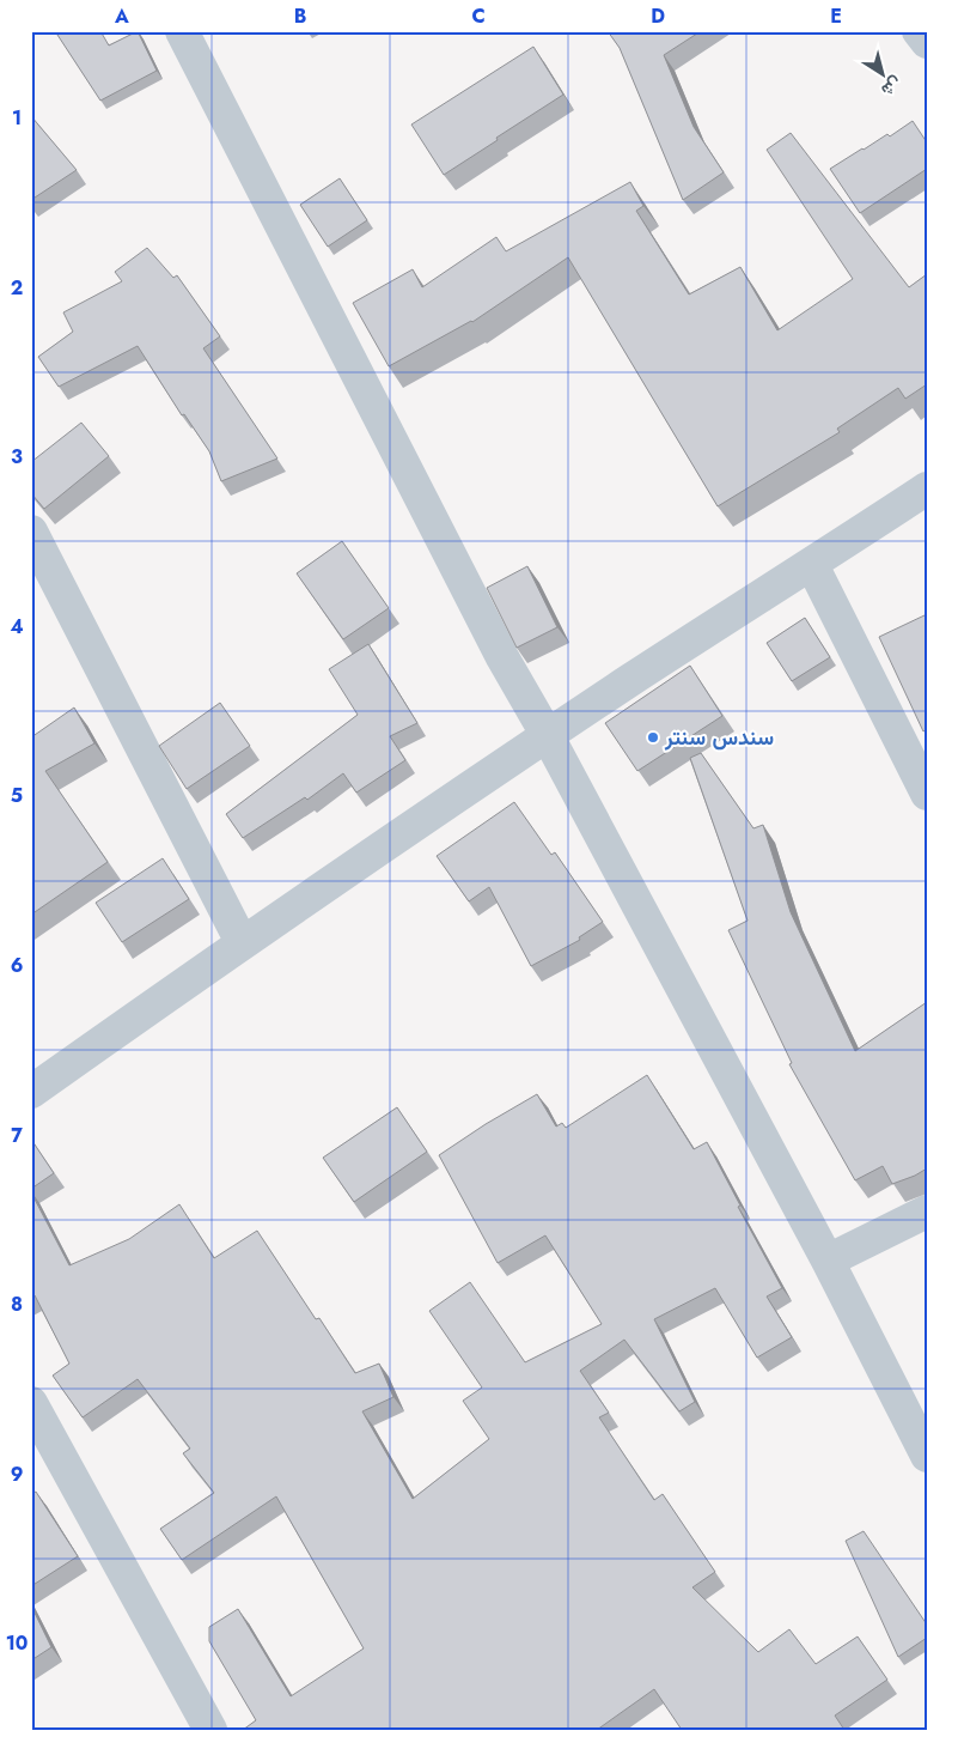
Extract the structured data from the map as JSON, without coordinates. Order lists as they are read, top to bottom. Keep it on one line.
{"places":["سندس سنتر"],"north":"bottom right","grid":{"columns":["A","B","C","D","E"],"rows":["1","2","3","4","5","6","7","8","9","10"]}}
